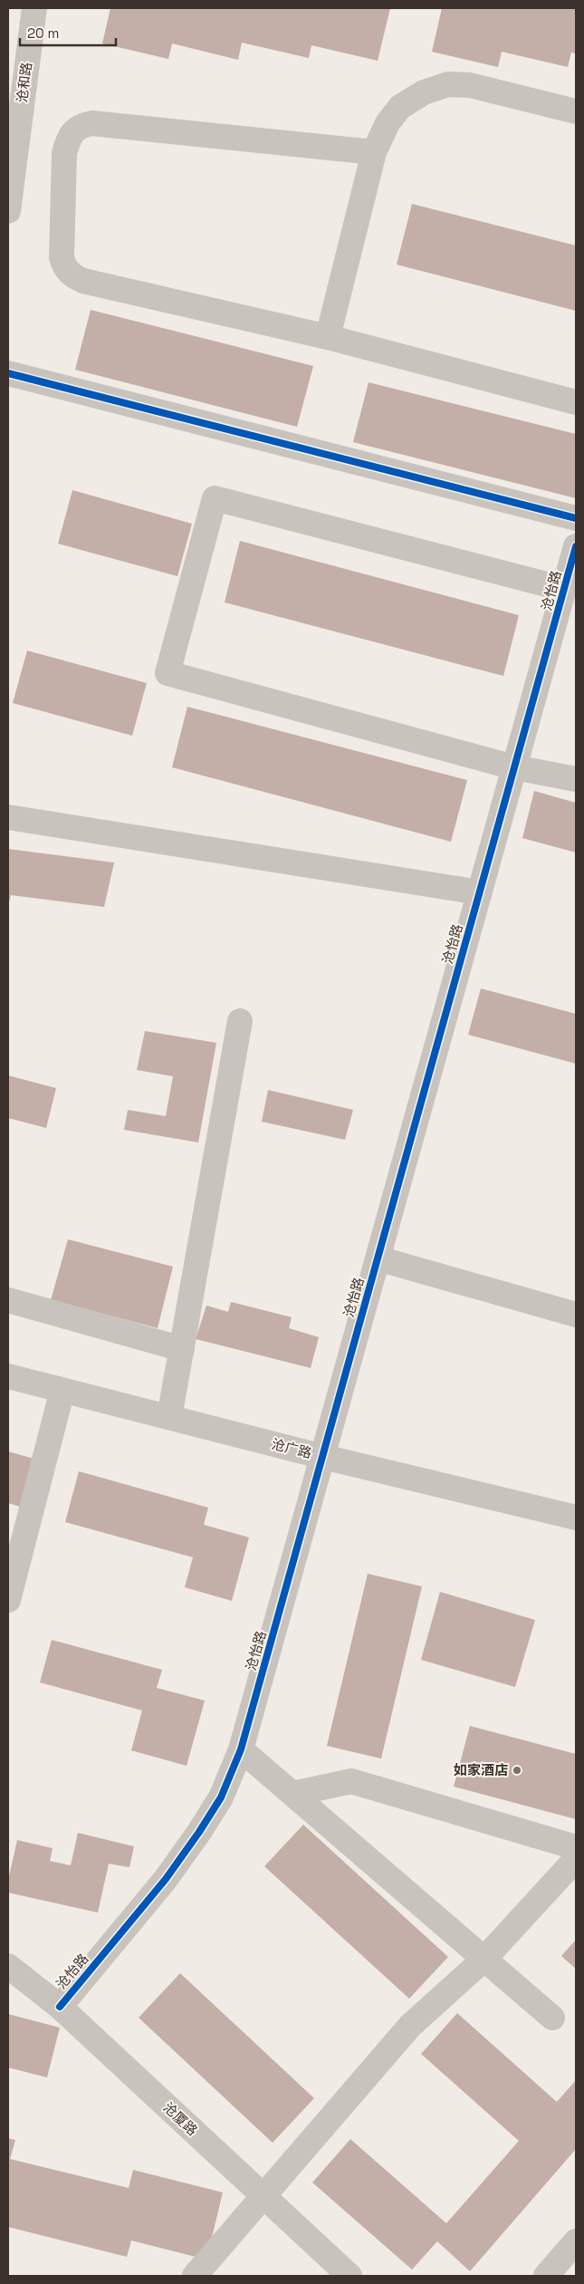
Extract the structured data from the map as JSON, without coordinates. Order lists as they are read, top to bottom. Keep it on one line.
{"streets":{"street":["沧和路","沧怡路","沧广路","沧厦路"]},"crossings":[["沧怡路","沧广路"],["沧怡路","沧厦路"]],"places":["如家酒店"],"scale_bar":"20 m"}
